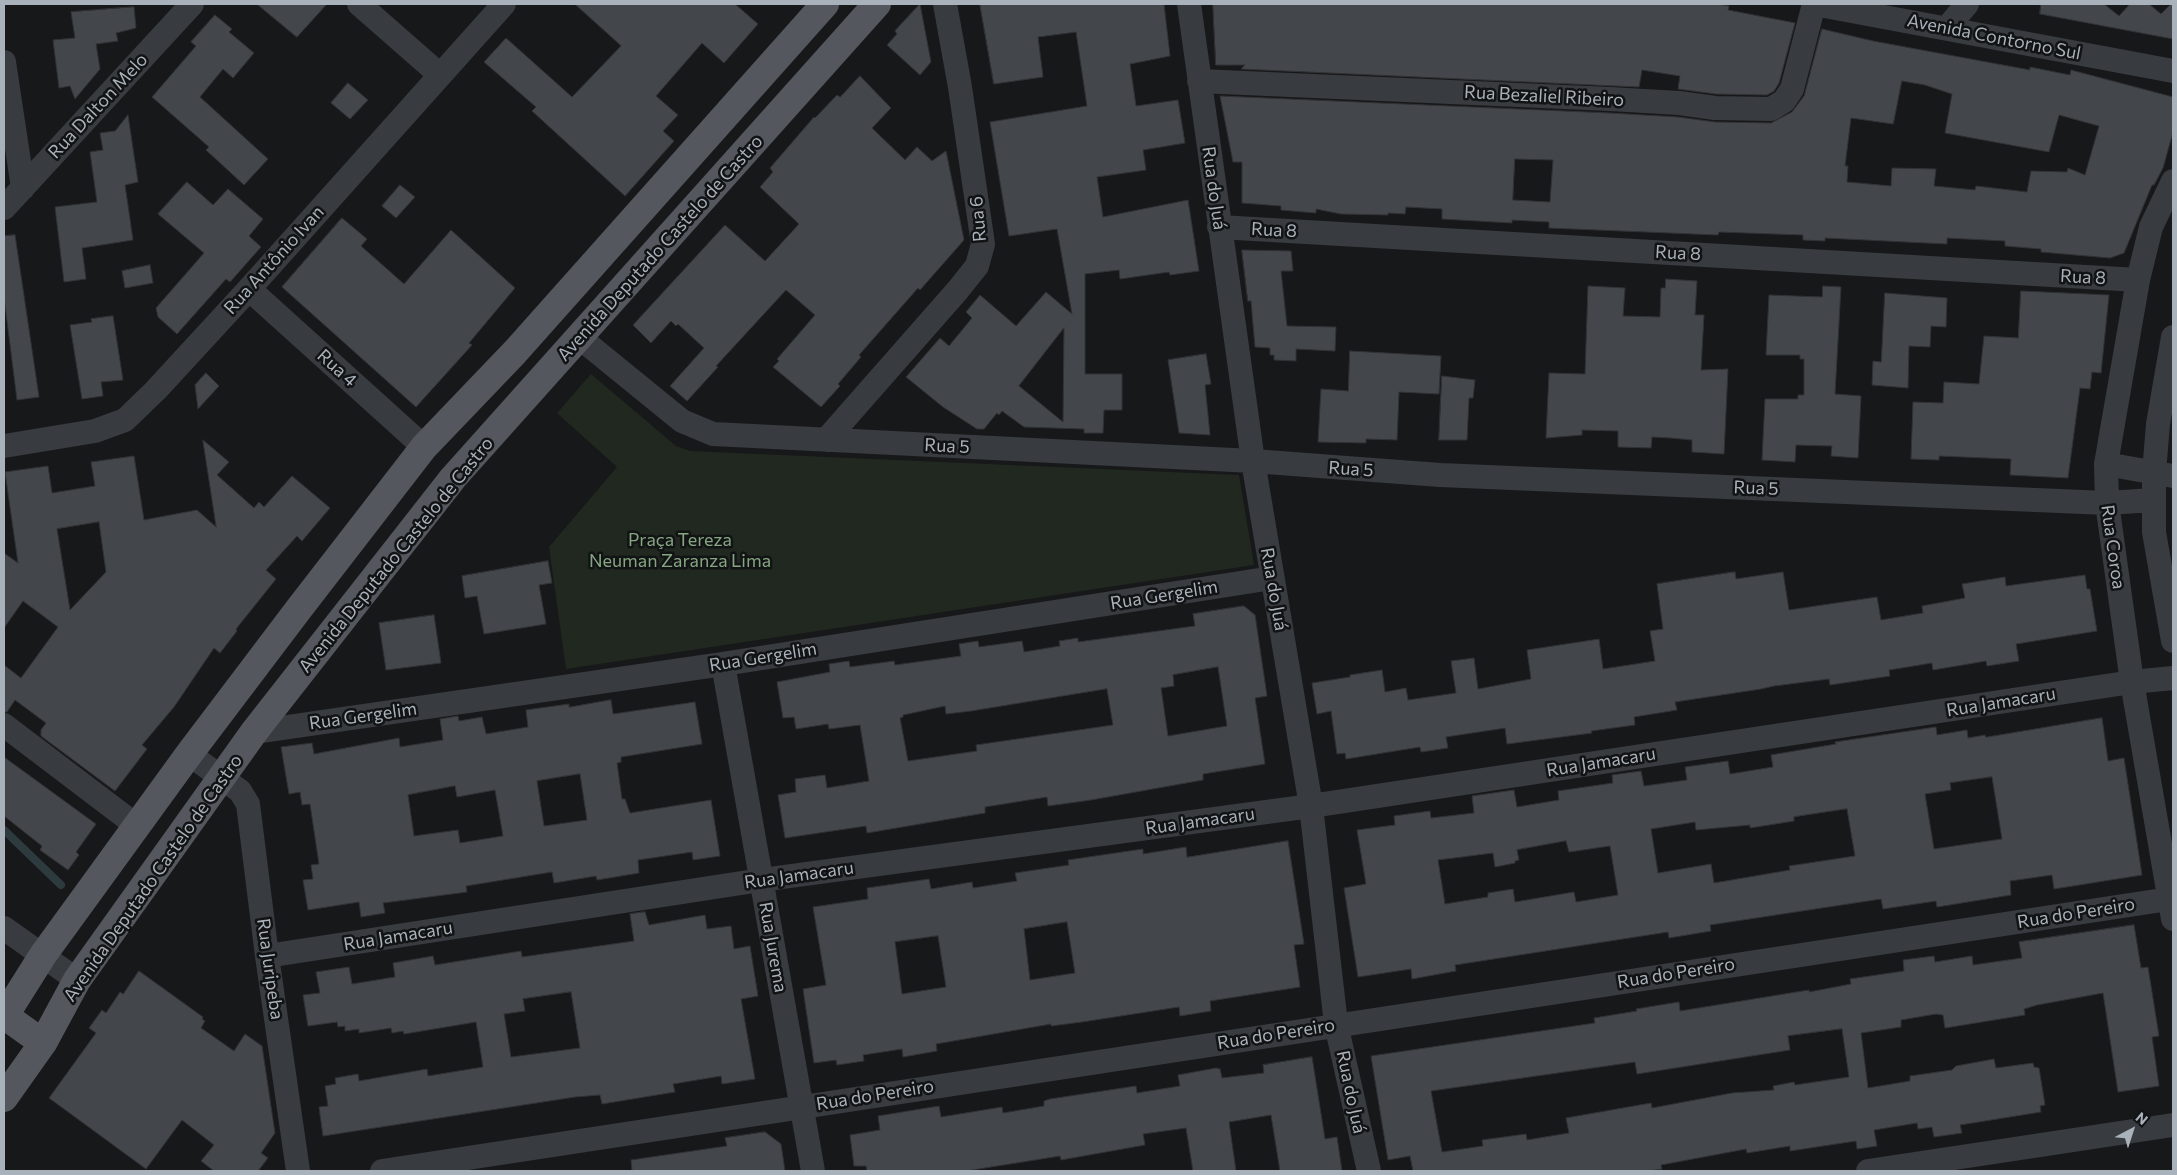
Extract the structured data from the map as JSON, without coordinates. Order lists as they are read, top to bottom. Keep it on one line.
{"streets":{"main road":["Avenida Deputado Castelo de Castro"],"street":["Avenida Contorno Sul","Rua Bezaliel Ribeiro","Rua Dalton Melo","Rua do Juá","Rua 6","Rua 8","Rua Antônio Ivan","Rua 4","Rua 5","Rua Coroa","Rua Gergelim","Rua Jamacaru","Rua do Pereiro","Rua Jurema","Rua Juripeba"]},"crossings":[["Avenida Contorno Sul","Rua Bezaliel Ribeiro"],["Rua Bezaliel Ribeiro","Rua do Juá"],["Rua do Juá","Rua 8"],["Rua do Juá","Rua 5"],["Rua do Juá","Rua Gergelim"],["Rua do Juá","Rua Jamacaru"],["Rua do Juá","Rua do Pereiro"],["Rua 6","Rua 5"],["Rua 8","Rua Coroa"],["Avenida Deputado Castelo de Castro","Rua 5"],["Avenida Deputado Castelo de Castro","Rua Gergelim"],["Avenida Deputado Castelo de Castro","Rua Juripeba"],["Rua Antônio Ivan","Rua 4"],["Rua 5","Rua Coroa"],["Rua Coroa","Rua Jamacaru"],["Rua Coroa","Rua do Pereiro"],["Rua Gergelim","Rua Jurema"],["Rua Jamacaru","Rua Jurema"],["Rua Jamacaru","Rua Juripeba"],["Rua do Pereiro","Rua Jurema"]],"parks":["Praça Tereza Neuman Zaranza Lima"],"north":"top right"}
